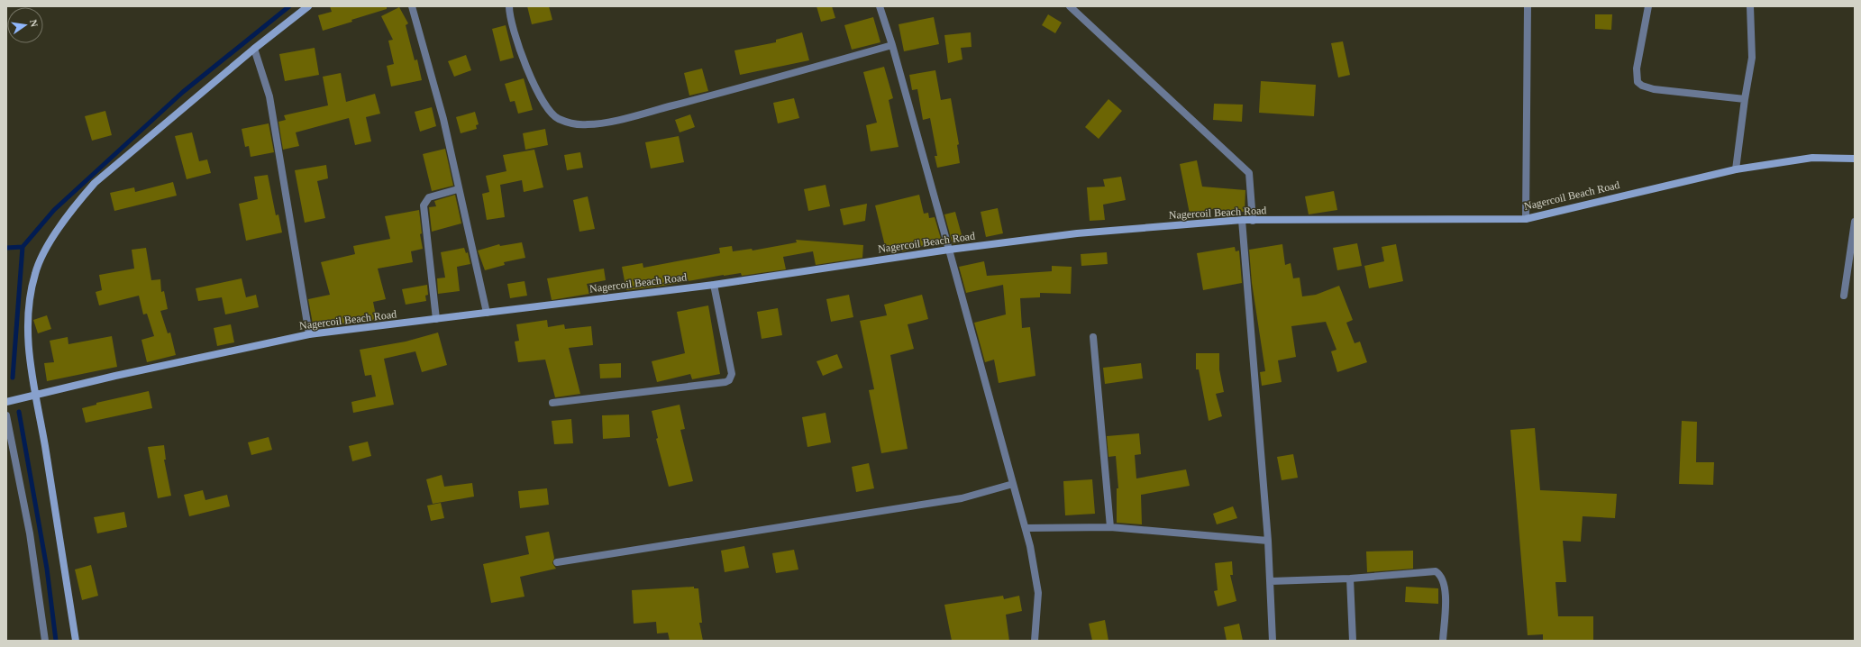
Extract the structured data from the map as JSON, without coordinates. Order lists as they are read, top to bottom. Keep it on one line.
{"streets":{"main road":["Nagercoil Beach Road"]},"north":"right"}
